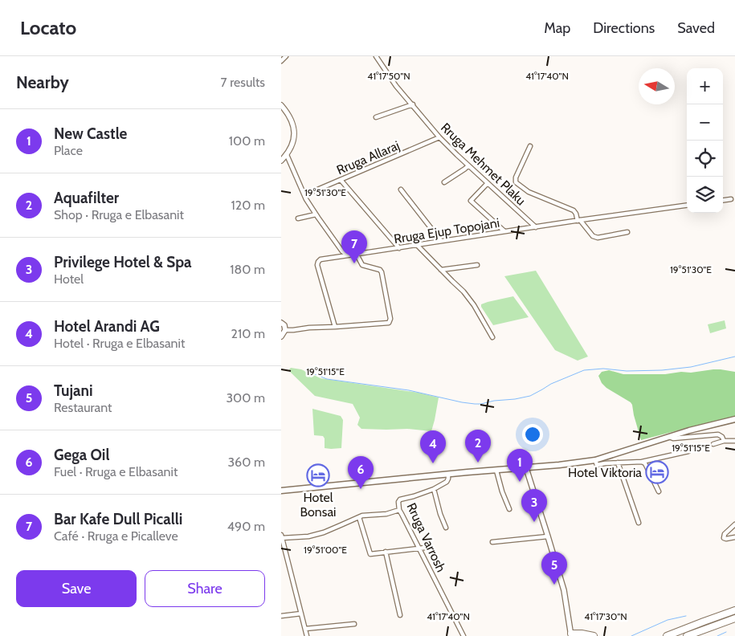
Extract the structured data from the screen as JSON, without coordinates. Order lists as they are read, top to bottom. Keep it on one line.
{"streets":{"street":["Rruga Allaraj","Rruga Mehmet Plaku","Rruga Ejup Topojani","Rruga Varrosh"]},"crossings":[["Rruga Allaraj","Rruga Mehmet Plaku"],["Rruga Mehmet Plaku","Rruga Ejup Topojani"]],"places":{"hotel":["Hotel Viktoria","Hotel Bonsai"]},"north":"left","page":{"header":"Locato","nav":["Map","Directions","Saved"],"heading":["Nearby","7 results"],"map_buttons":["+","−"],"list":[{"mark":"1","name":"New Castle","note":"Place","value":"100 m"},{"mark":"2","name":"Aquafilter","note":"Shop · Rruga e Elbasanit","value":"120 m"},{"mark":"3","name":"Privilege Hotel & Spa","note":"Hotel","value":"180 m"},{"mark":"4","name":"Hotel Arandi AG","note":"Hotel · Rruga e Elbasanit","value":"210 m"},{"mark":"5","name":"Tujani","note":"Restaurant","value":"300 m"},{"mark":"6","name":"Gega Oil","note":"Fuel · Rruga e Elbasanit","value":"360 m"},{"mark":"7","name":"Bar Kafe Dull Picalli","note":"Café · Rruga e Picalleve","value":"490 m"}],"pins":["7","2","4","1","6","3","5"],"buttons":["Save","Share"]},"coordinates":["41°17'50\"N","41°17'40\"N","19°51'30\"E","19°51'15\"E","19°51'00\"E","41°17'30\"N"]}
